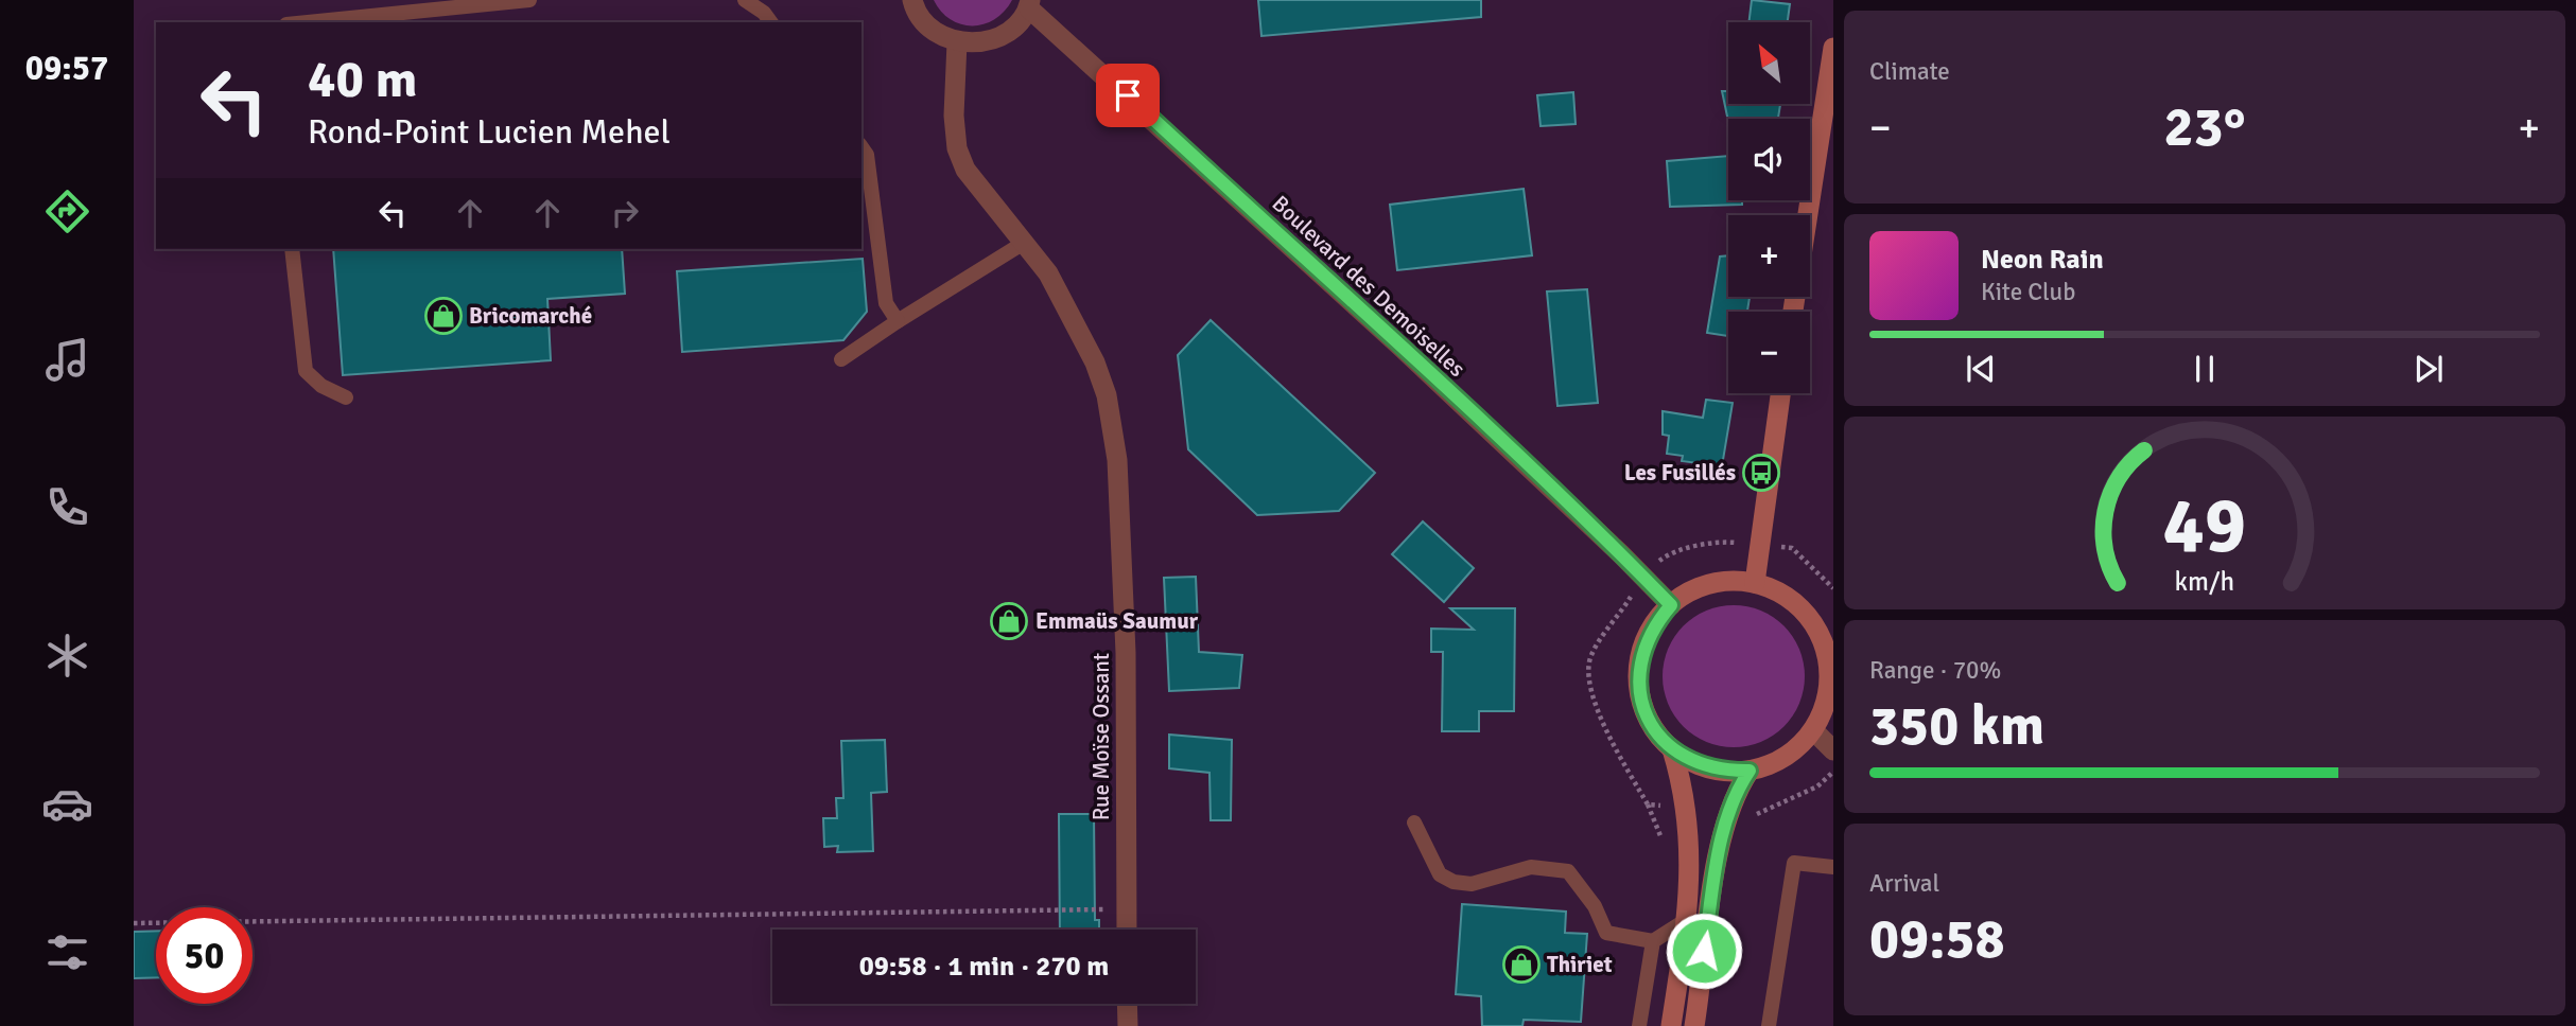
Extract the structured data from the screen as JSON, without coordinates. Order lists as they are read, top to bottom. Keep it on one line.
{"streets":{"street":["Boulevard des Demoiselles","Rue Moïse Ossant"]},"places":{"shop":["Bricomarché","Emmaüs Saumur","Thiriet"],"bus stop":["Les Fusillés"]},"north":"top left","page":{"tabs":"09:57","tile":["Climate",["Range · 70%","350 km"],["Arrival","09:58"]],"map_buttons":["+","−"],"turn":["40 m","Rond-Point Lucien Mehel"],"heat":["−","23°","+"],"song":["Neon Rain","Kite Club"],"limit":"50","trip":"09:58 · 1 min · 270 m","gauge":["49","km/h"]}}
